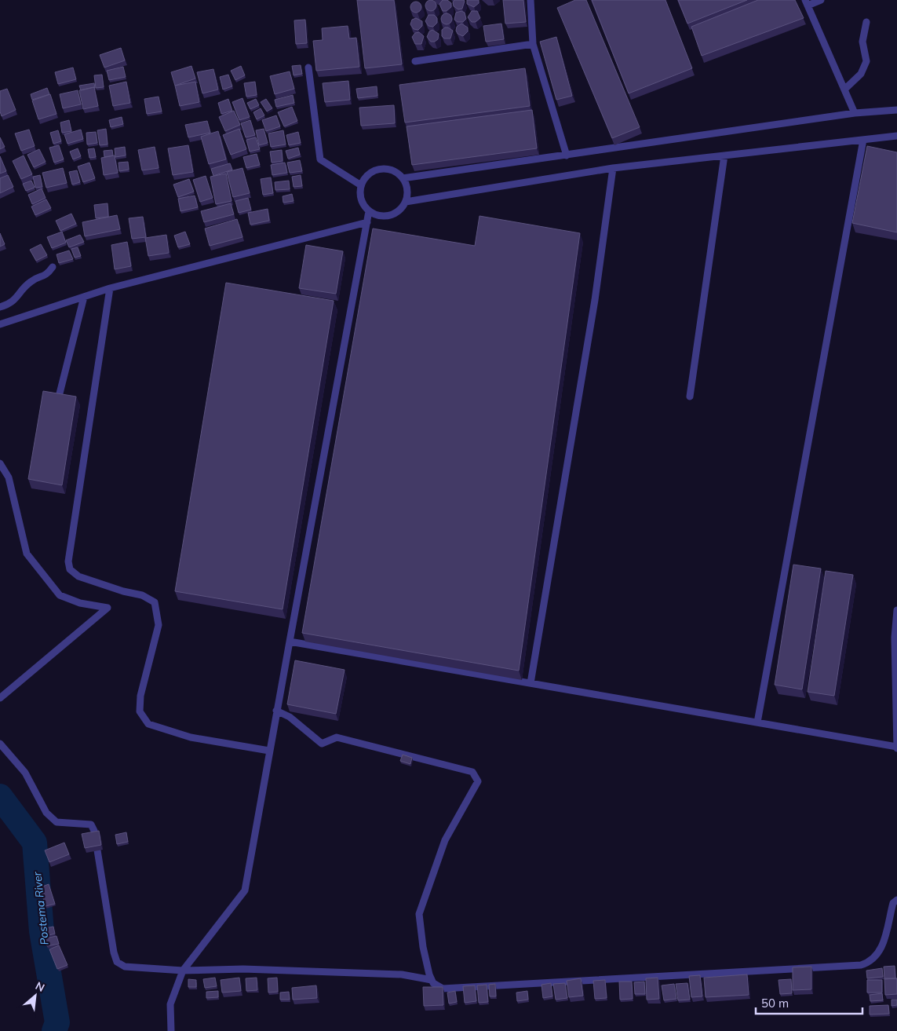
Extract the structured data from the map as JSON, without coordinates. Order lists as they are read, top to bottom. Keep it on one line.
{"water":["Postema River"],"scale_bar":"50 m","north":"top right"}
